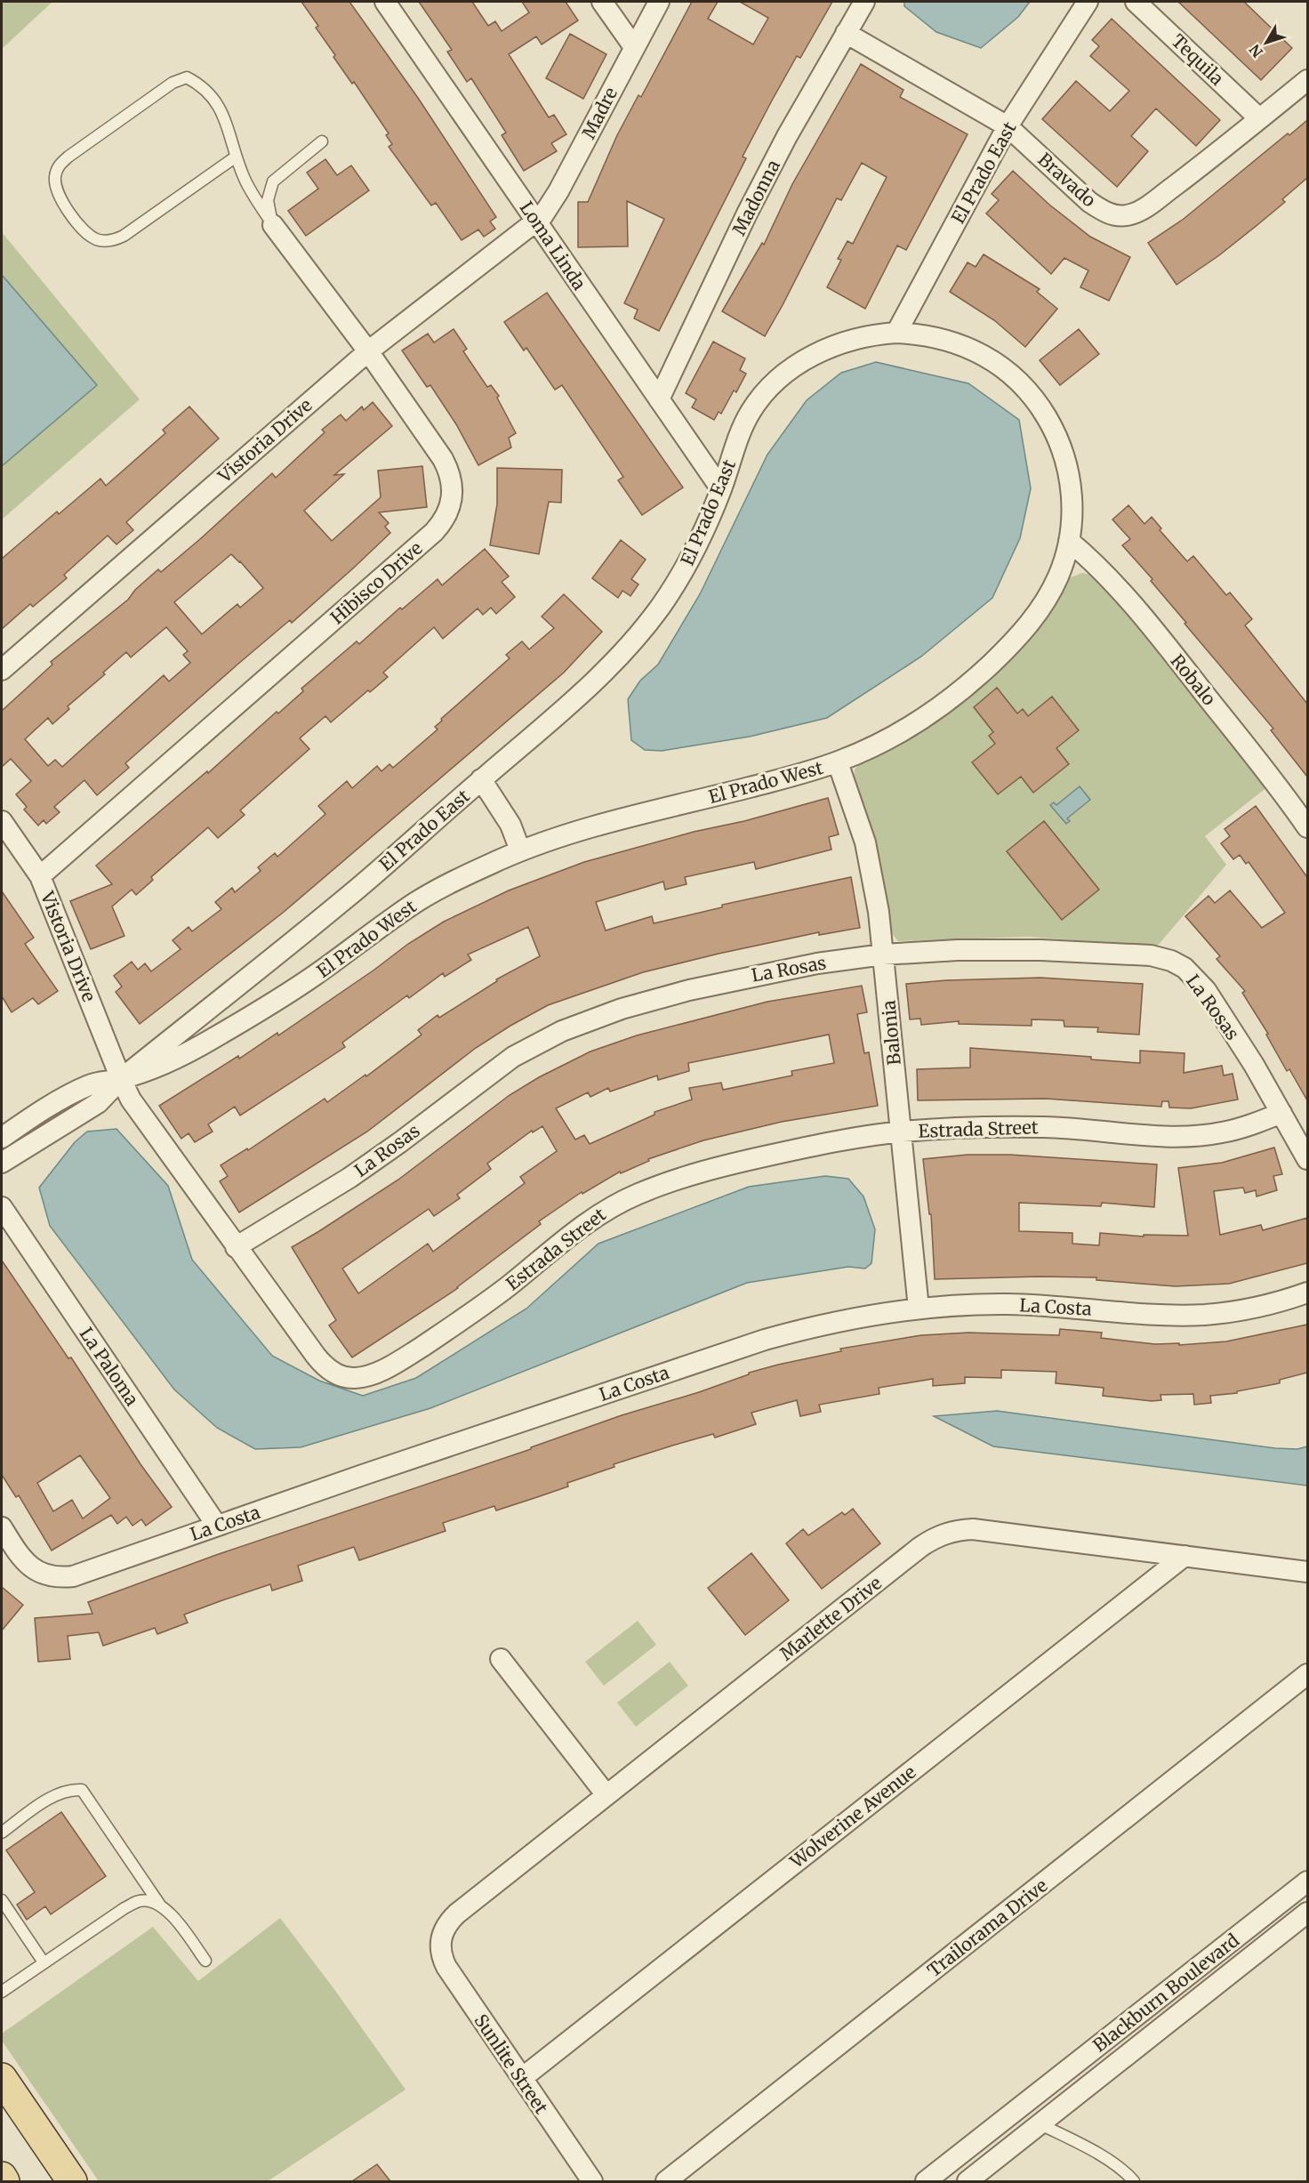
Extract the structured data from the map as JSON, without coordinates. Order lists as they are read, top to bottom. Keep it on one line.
{"streets":{"street":["Tequila","Madre","El Prado East","Bravado","Madonna","Loma Linda","Vistoria Drive","Hibisco Drive","Robalo","El Prado West","La Rosas","Balonia","Estrada Street","La Costa","La Paloma","Marlette Drive","Wolverine Avenue","Trailorama Drive","Blackburn Boulevard","Sunlite Street"]},"crossings":[["Tequila","Bravado"],["Madre","Loma Linda"],["Madre","Vistoria Drive"],["El Prado East","Bravado"],["El Prado East","Loma Linda"],["El Prado East","Vistoria Drive"],["El Prado East","El Prado West"],["El Prado East","Estrada Street"],["Bravado","Madonna"],["Madonna","Loma Linda"],["Loma Linda","Vistoria Drive"],["Vistoria Drive","Hibisco Drive"],["Vistoria Drive","El Prado West"],["Vistoria Drive","Estrada Street"],["Robalo","El Prado West"],["El Prado West","Balonia"],["El Prado West","Estrada Street"],["La Rosas","Balonia"],["La Rosas","Estrada Street"],["Balonia","Estrada Street"],["Balonia","La Costa"],["La Costa","La Paloma"],["Marlette Drive","Wolverine Avenue"],["Marlette Drive","Sunlite Street"],["Wolverine Avenue","Sunlite Street"]],"north":"bottom left"}
